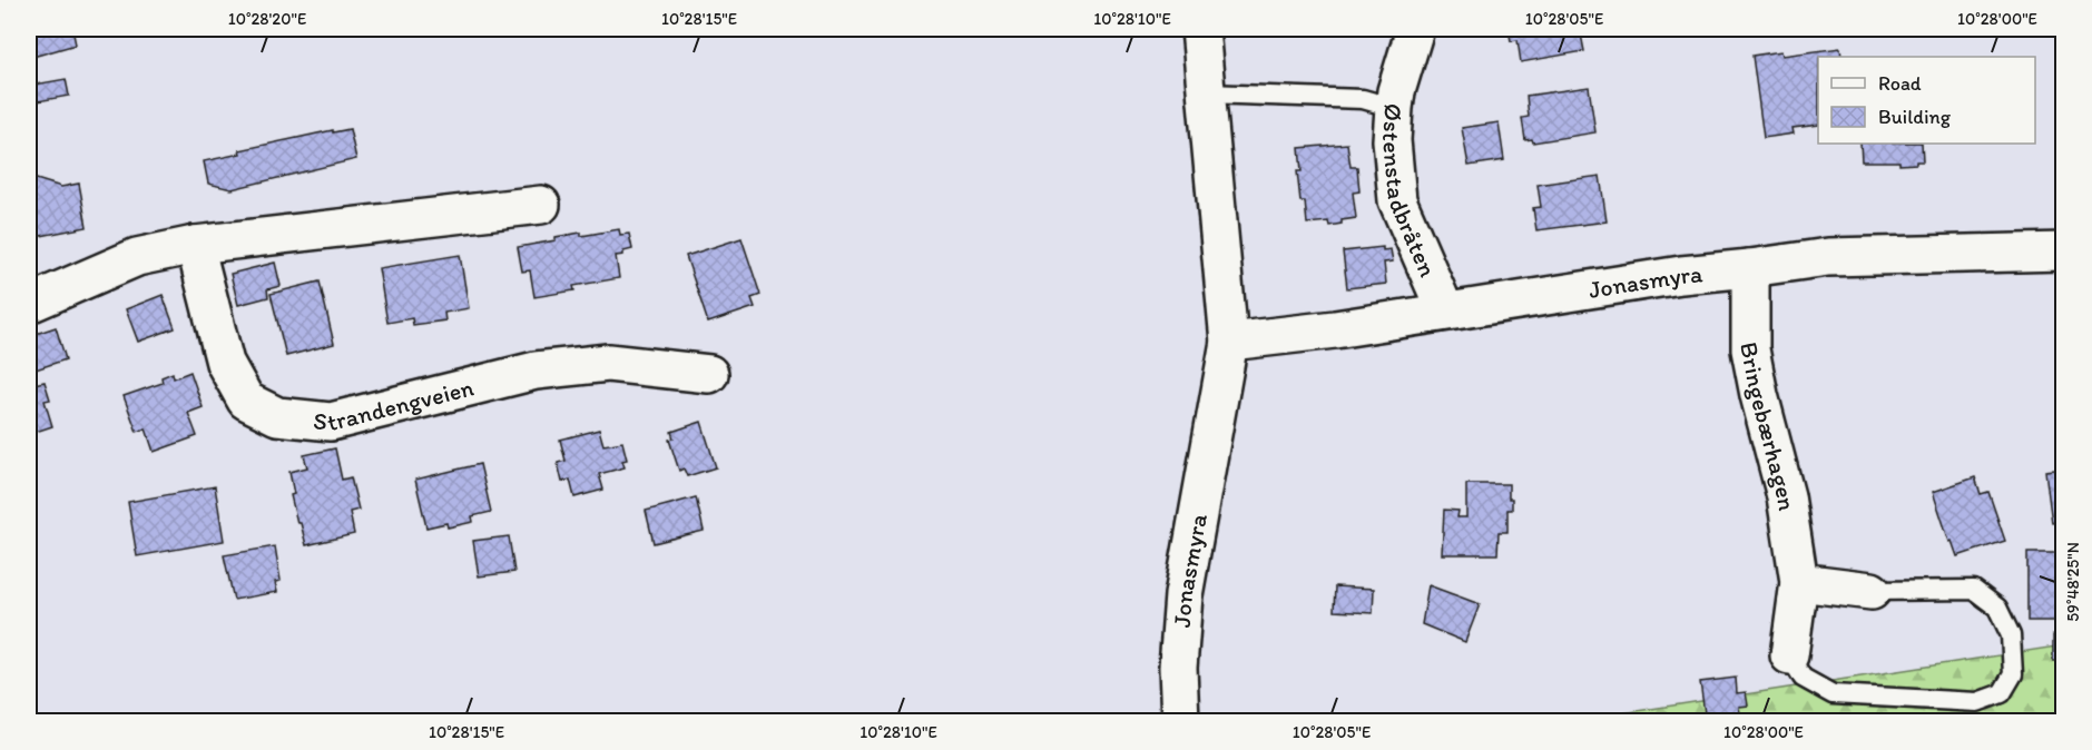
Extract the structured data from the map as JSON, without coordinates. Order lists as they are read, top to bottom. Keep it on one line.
{"streets":{"street":["Østenstadbråten","Jonasmyra","Strandengveien","Bringebærhagen"]},"crossings":[["Østenstadbråten","Jonasmyra"],["Jonasmyra","Bringebærhagen"]],"legend":["Road","Building"],"coordinates":["10°28'20\"E","10°28'15\"E","10°28'10\"E","10°28'05\"E","10°28'00\"E","59°48'25\"N"]}
